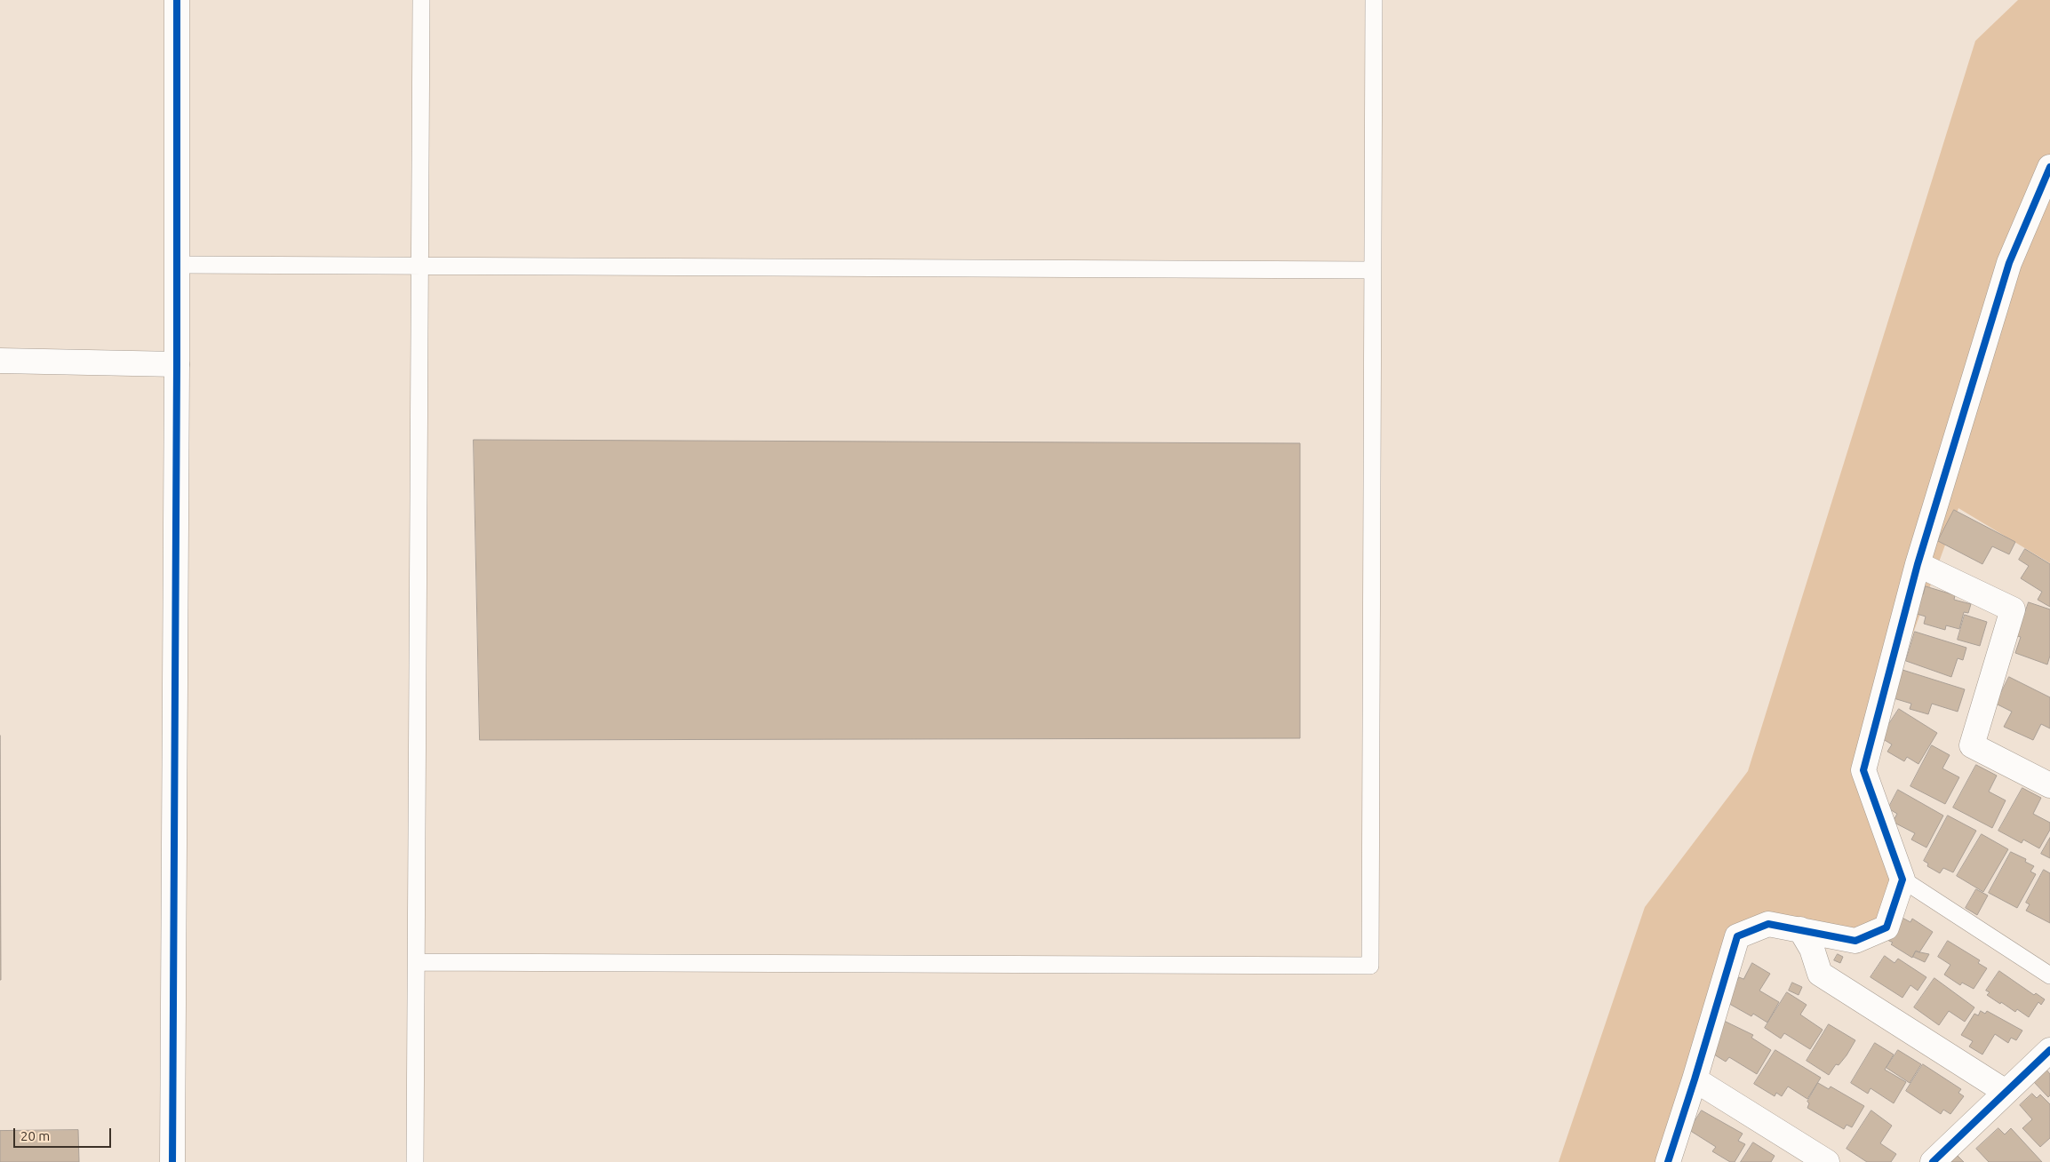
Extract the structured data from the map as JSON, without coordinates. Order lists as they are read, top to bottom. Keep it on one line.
{"scale_bar":"20 m"}
